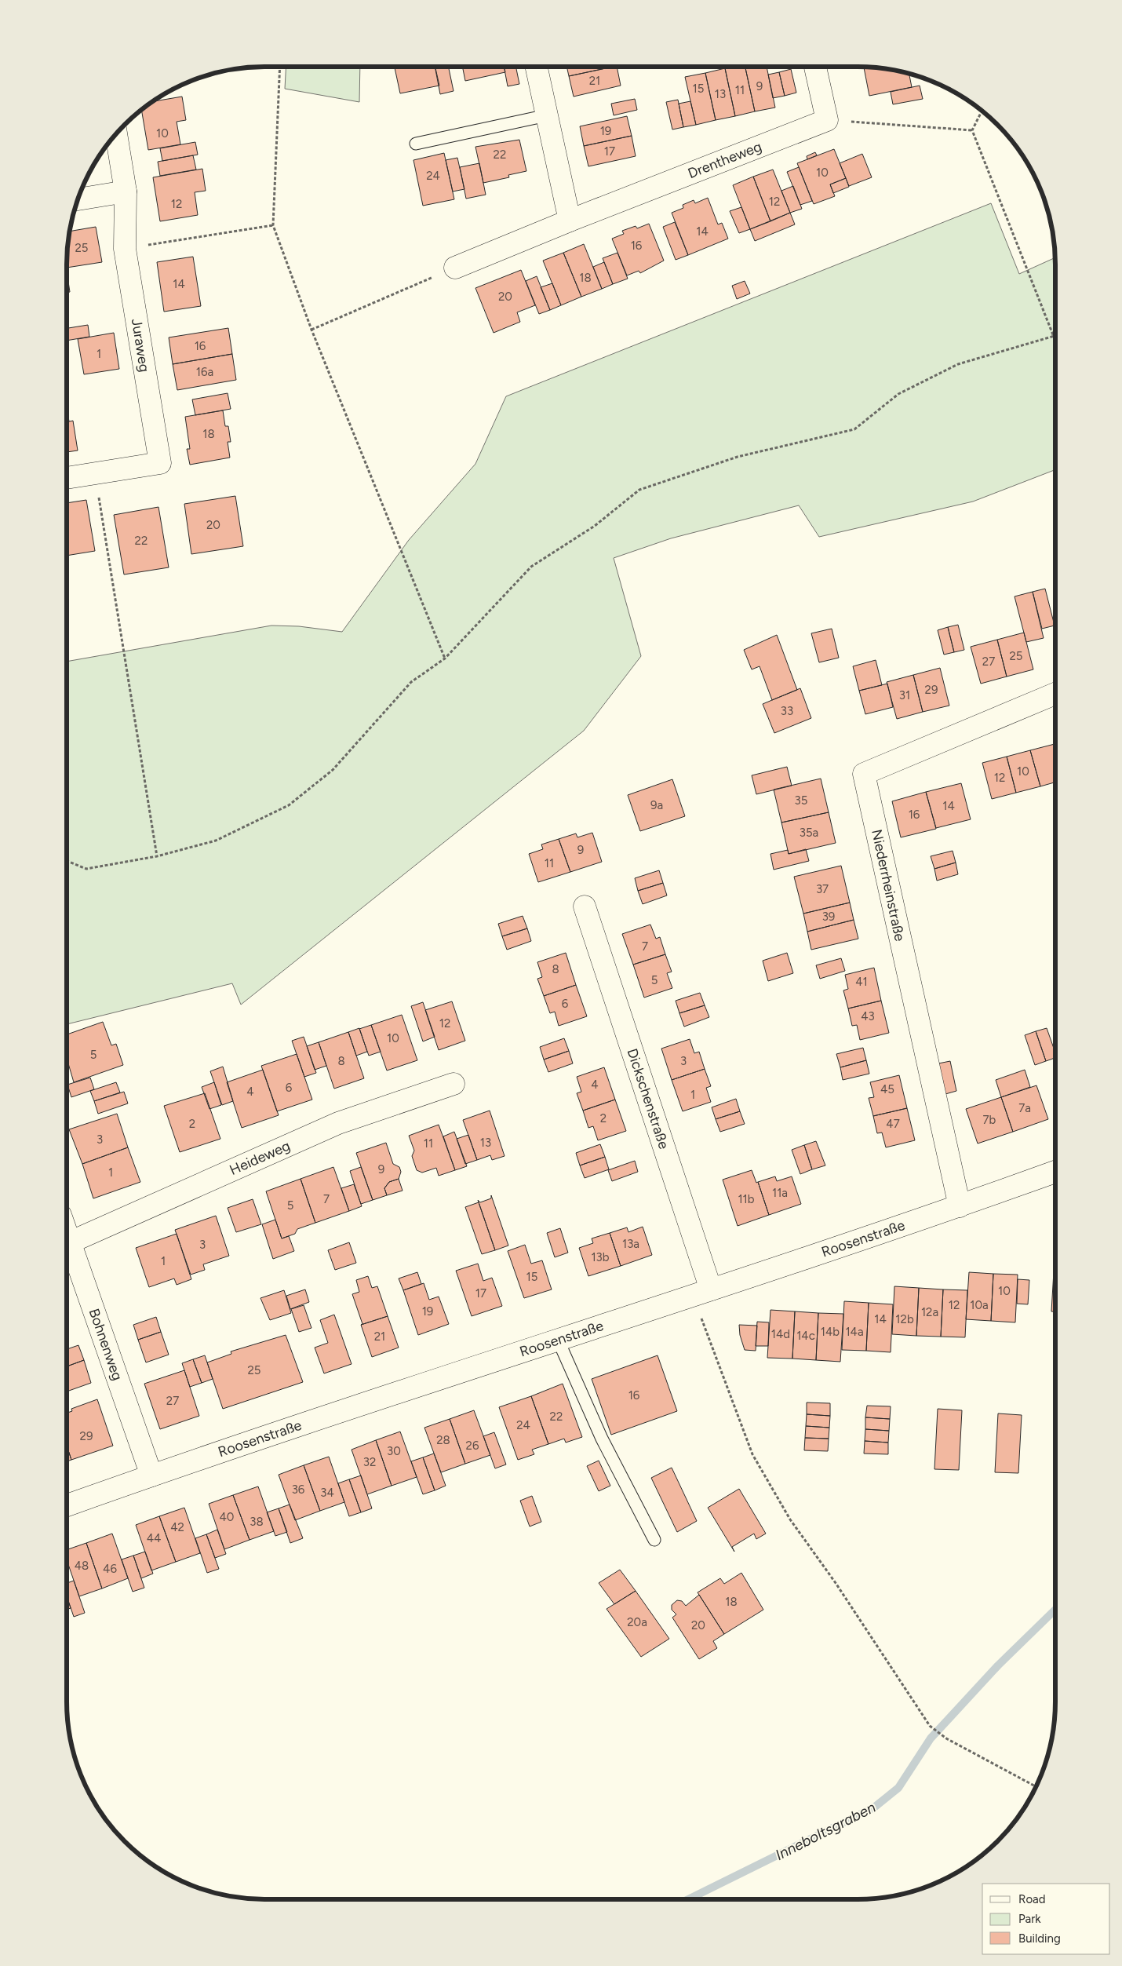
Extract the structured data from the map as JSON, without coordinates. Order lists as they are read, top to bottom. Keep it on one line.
{"streets":{"street":["Drentheweg","Juraweg","Niederrheinstraße","Dickschenstraße","Heideweg","Roosenstraße","Bohnenweg"]},"crossings":[["Niederrheinstraße","Roosenstraße"],["Dickschenstraße","Roosenstraße"],["Heideweg","Bohnenweg"],["Roosenstraße","Bohnenweg"]],"water":["Inneboltsgraben"],"house_numbers":["21","9","15","11","13","19","10","17","22","10","24","12","12","14","16","25","18","14","20","16","1","16a","18","20","22","25","27","29","31","33","10","12","35","9a","14","16","35a","9","11","37","39","7","8","5","41","6","43","12","10","5","8","3","4","6","45","4","1","7a","2","7b","2","47","3","13","11","9","1","11a","7","11b","5","13a","3","13b","1","15","10","17","12","10a","19","12a","14","12b","14b","14a","14d","14c","21","25","16","27","22","24","29","28","26","30","32","36","34","40","38","42","44","48","46","18","20a","20"],"legend":["Road","Park","Building"]}
